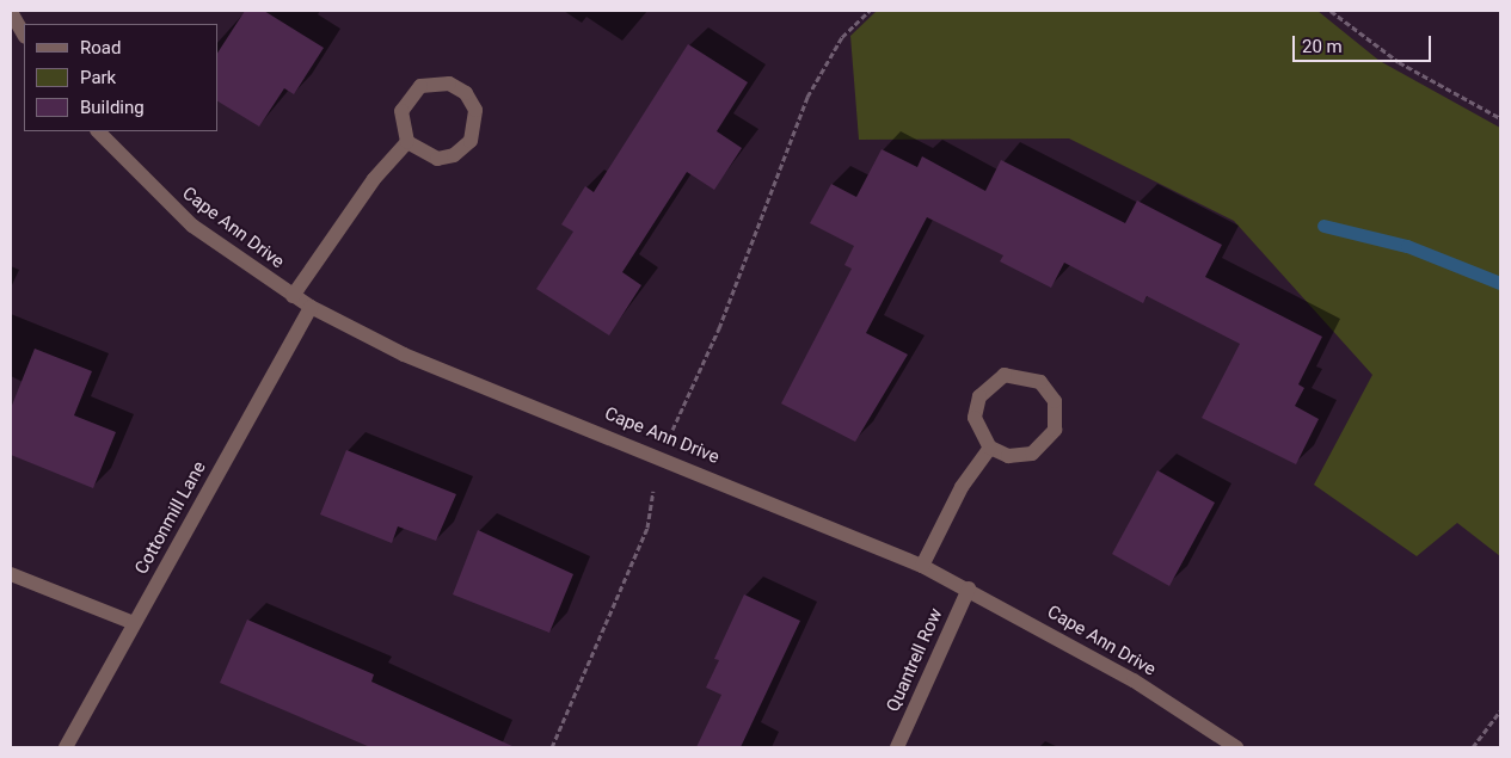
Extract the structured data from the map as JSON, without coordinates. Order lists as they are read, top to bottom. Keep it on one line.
{"streets":{"street":["Cape Ann Drive","Cottonmill Lane","Quantrell Row"]},"crossings":[["Cape Ann Drive","Cottonmill Lane"],["Cape Ann Drive","Quantrell Row"]],"legend":["Road","Park","Building"],"scale_bar":"20 m"}
